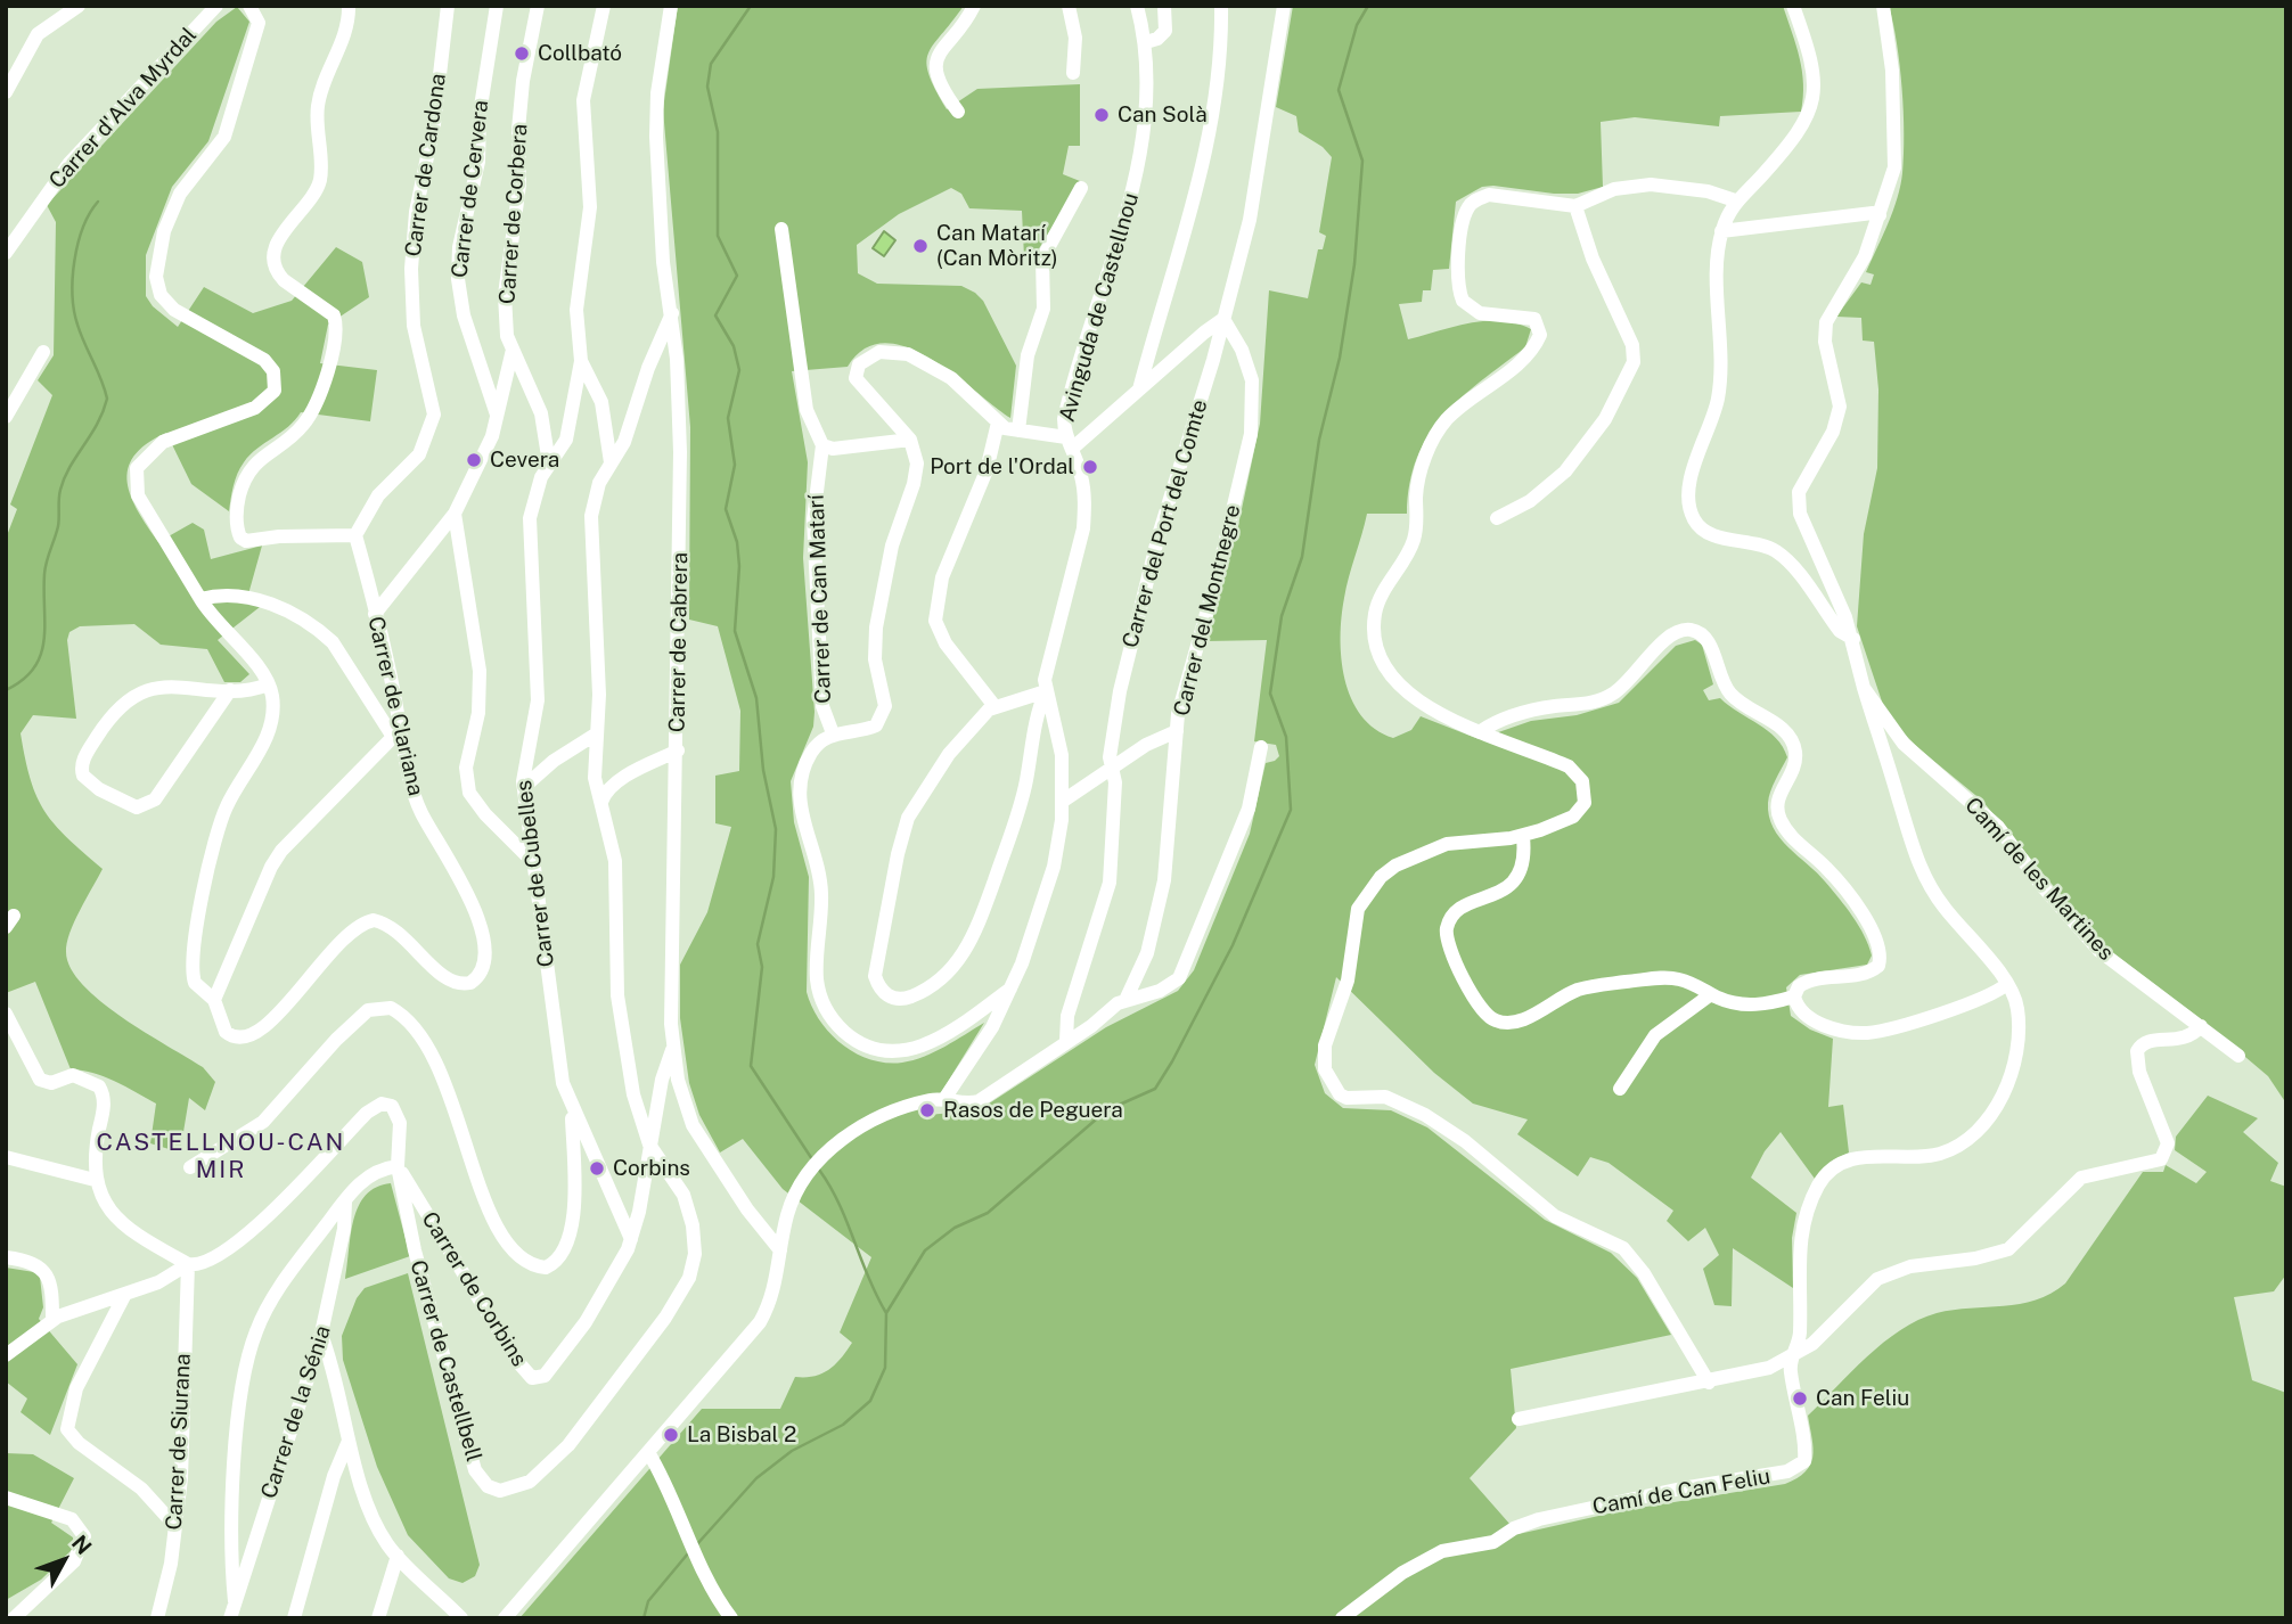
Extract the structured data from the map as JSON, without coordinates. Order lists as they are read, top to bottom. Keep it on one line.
{"streets":{"street":["Carrer d'Alva Myrdal","Carrer de Cardona","Carrer de Cervera","Carrer de Corbera","Avinguda de Castellnou","Carrer del Port del Comte","Carrer de Can Matarí","Carrer del Montnegre","Carrer de Cabrera","Carrer de Clariana","Carrer de Cubelles","Camí de les Martines","Carrer de Corbins","Carrer de Castellbell","Carrer de la Sénia","Carrer de Siurana","Camí de Can Feliu"]},"crossings":[["Carrer de Cardona","Carrer de Clariana"],["Carrer de Corbera","Carrer de Cubelles"],["Carrer del Port del Comte","Carrer del Montnegre"],["Carrer de Cabrera","Carrer de Corbins"],["Carrer de Cubelles","Carrer de Corbins"],["Camí de les Martines","Camí de Can Feliu"],["Carrer de Corbins","Carrer de Castellbell"],["Carrer de Castellbell","Carrer de Siurana"]],"districts":["CASTELLNOU-CAN MIR"],"places":["Collbató","Can Solà","Can Matarí (Can Mòritz)","Cevera","Port de l'Ordal","Rasos de Peguera","Corbins","Can Feliu","La Bisbal 2"],"north":"top right"}
